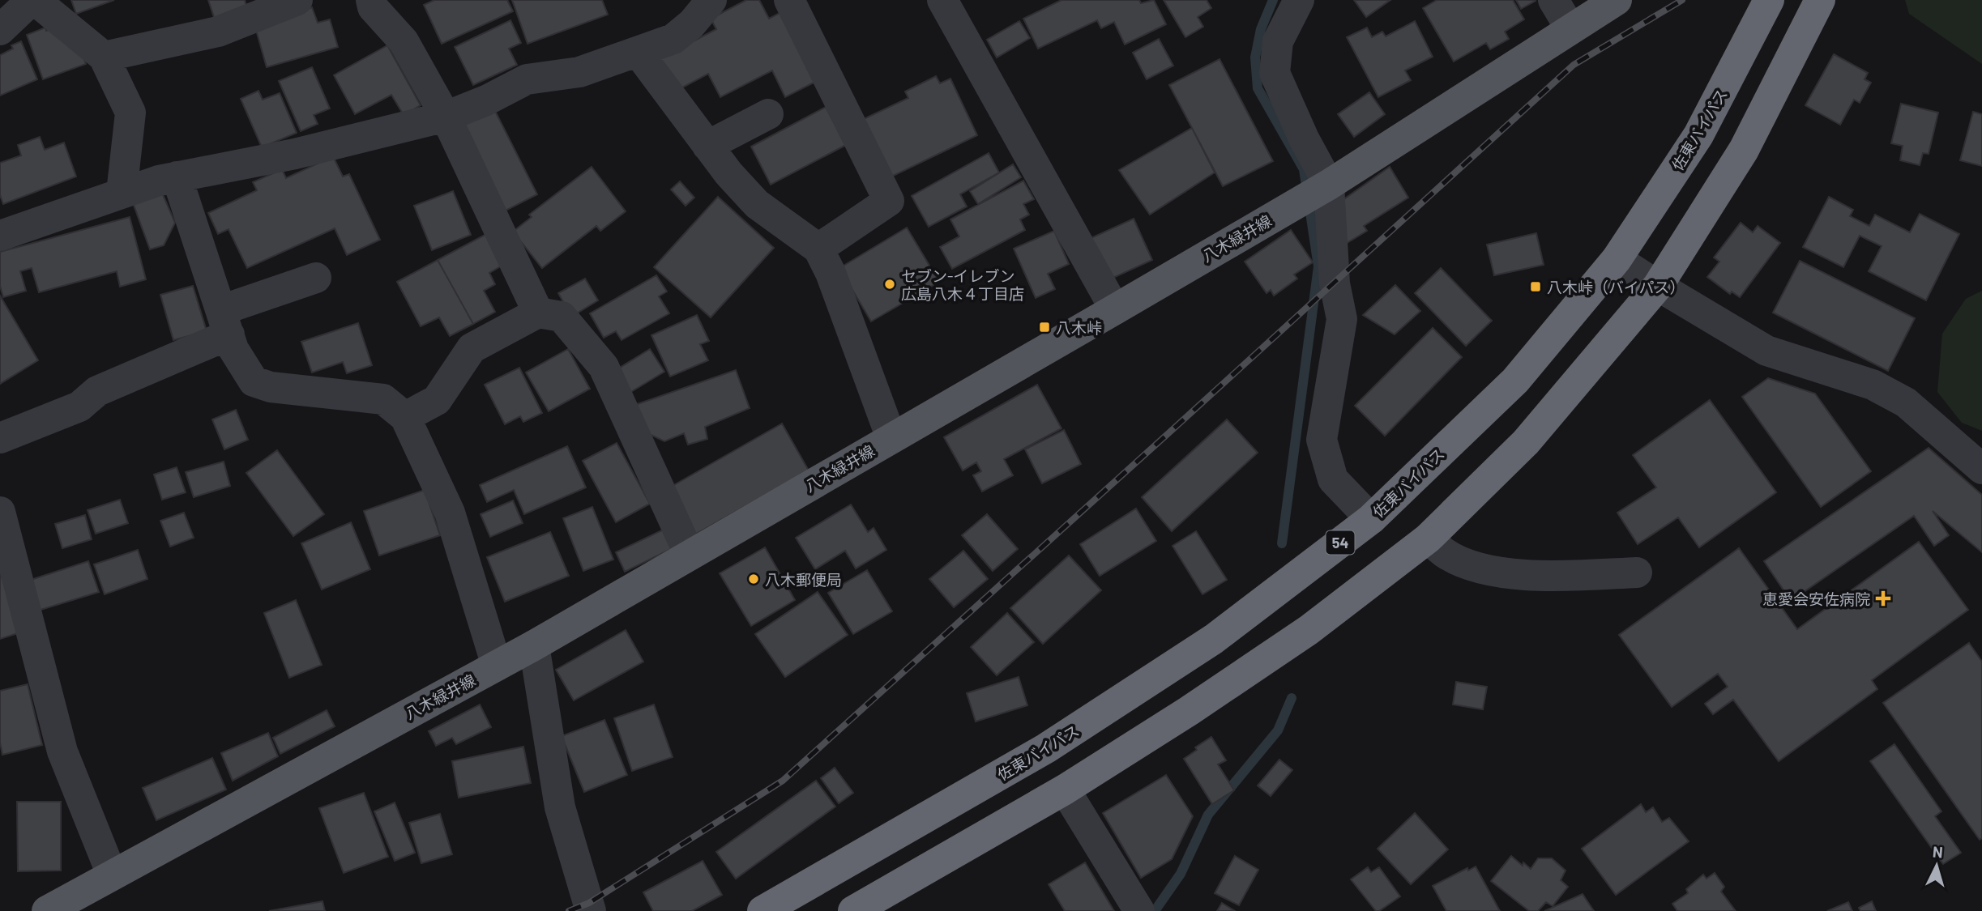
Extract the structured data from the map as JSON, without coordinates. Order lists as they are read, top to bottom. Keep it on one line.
{"streets":{"highway":["佐東バイパス","54"],"main road":["八木緑井線"]},"places":{"other":["セブン‐イレブン 広島八木４丁目店","八木郵便局"],"transit":["八木峠（バイパス）","八木峠"],"health":["恵愛会安佐病院"]},"north":"top"}
